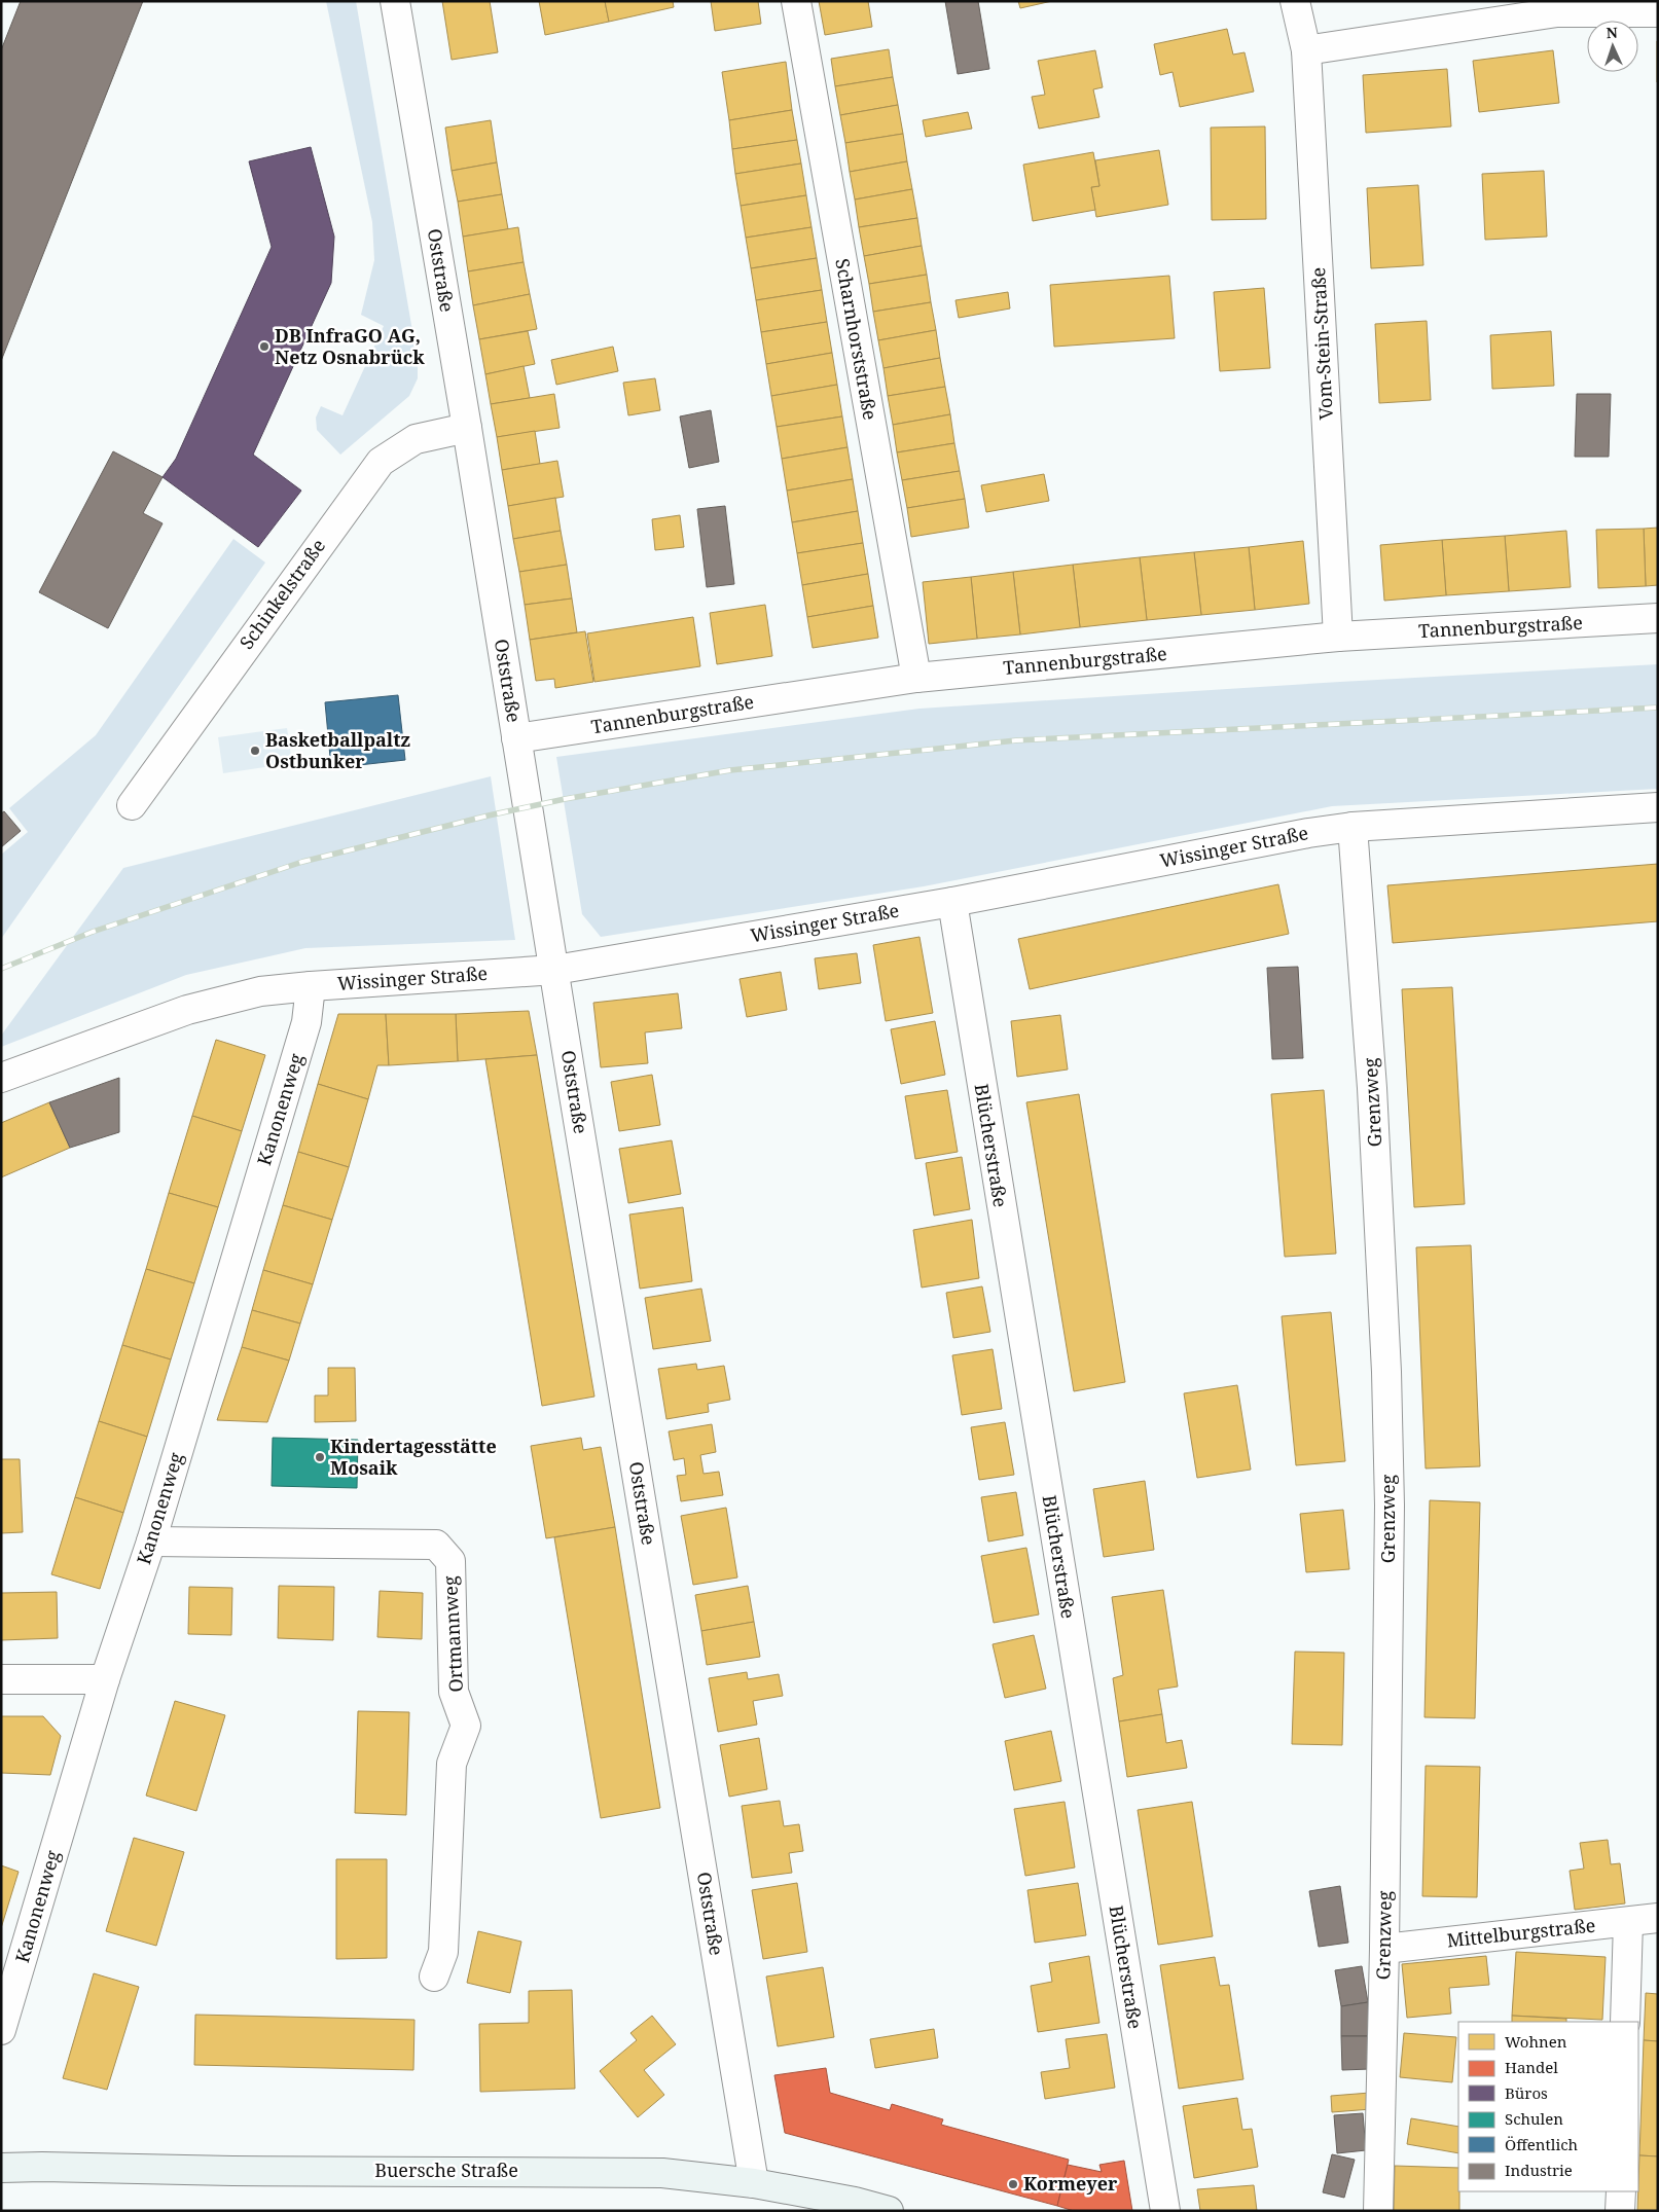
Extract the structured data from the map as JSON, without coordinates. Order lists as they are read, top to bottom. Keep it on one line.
{"streets":{"main road":["Buersche Straße"],"street":["Oststraße","Scharnhorststraße","Vom-Stein-Straße","Schinkelstraße","Tannenburgstraße","Wissinger Straße","Grenzweg","Kanonenweg","Blücherstraße","Ortmannweg","Mittelburgstraße"]},"crossings":[["Oststraße","Schinkelstraße"],["Oststraße","Tannenburgstraße"],["Oststraße","Wissinger Straße"],["Oststraße","Buersche Straße"],["Scharnhorststraße","Tannenburgstraße"],["Vom-Stein-Straße","Tannenburgstraße"],["Wissinger Straße","Grenzweg"],["Wissinger Straße","Kanonenweg"],["Wissinger Straße","Blücherstraße"],["Grenzweg","Mittelburgstraße"],["Kanonenweg","Ortmannweg"]],"places":["DB InfraGO AG, Netz Osnabrück","Basketballpaltz Ostbunker","Kindertagesstätte Mosaik","Kormeyer"],"legend":["Wohnen","Handel","Büros","Schulen","Öffentlich","Industrie"],"north":"top"}
